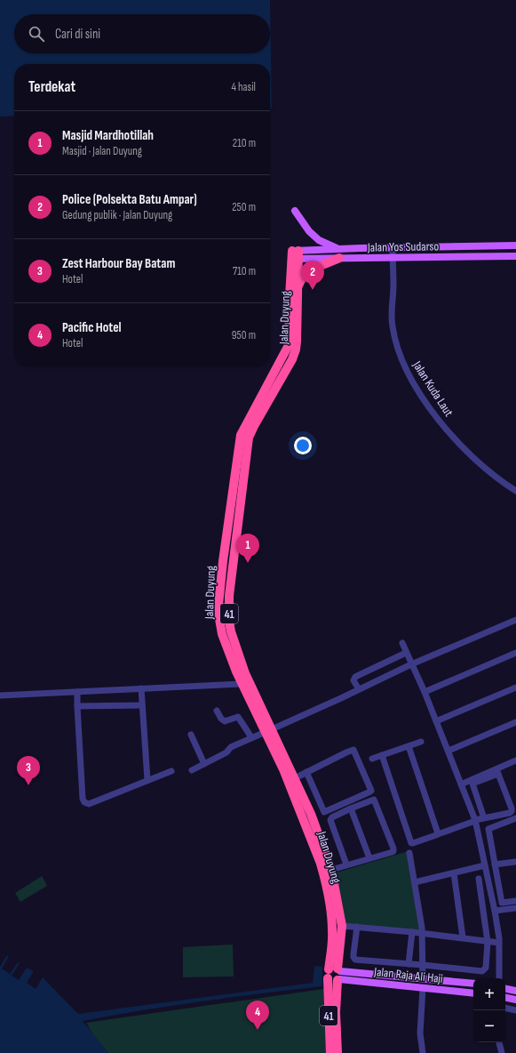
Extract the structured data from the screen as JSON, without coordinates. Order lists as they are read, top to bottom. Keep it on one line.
{"streets":{"highway":["Jalan Duyung","41"],"main road":["Jalan Yos Sudarso","Jalan Raja Ali Haji"],"street":["Jalan Kuda Laut"]},"crossings":[["Jalan Yos Sudarso","Jalan Duyung"],["Jalan Yos Sudarso","Jalan Kuda Laut"],["Jalan Duyung","41"],["Jalan Duyung","Jalan Raja Ali Haji"],["41","Jalan Raja Ali Haji"]],"page":{"search":"Cari di sini","heading":["Terdekat","4 hasil"],"list":[{"mark":"1","name":"Masjid Mardhotillah","note":"Masjid · Jalan Duyung","value":"210 m"},{"mark":"2","name":"Police (Polsekta Batu Ampar)","note":"Gedung publik · Jalan Duyung","value":"250 m"},{"mark":"3","name":"Zest Harbour Bay Batam","note":"Hotel","value":"710 m"},{"mark":"4","name":"Pacific Hotel","note":"Hotel","value":"950 m"}],"pins":["2","1","3","4"],"map_buttons":["+","−"]}}
